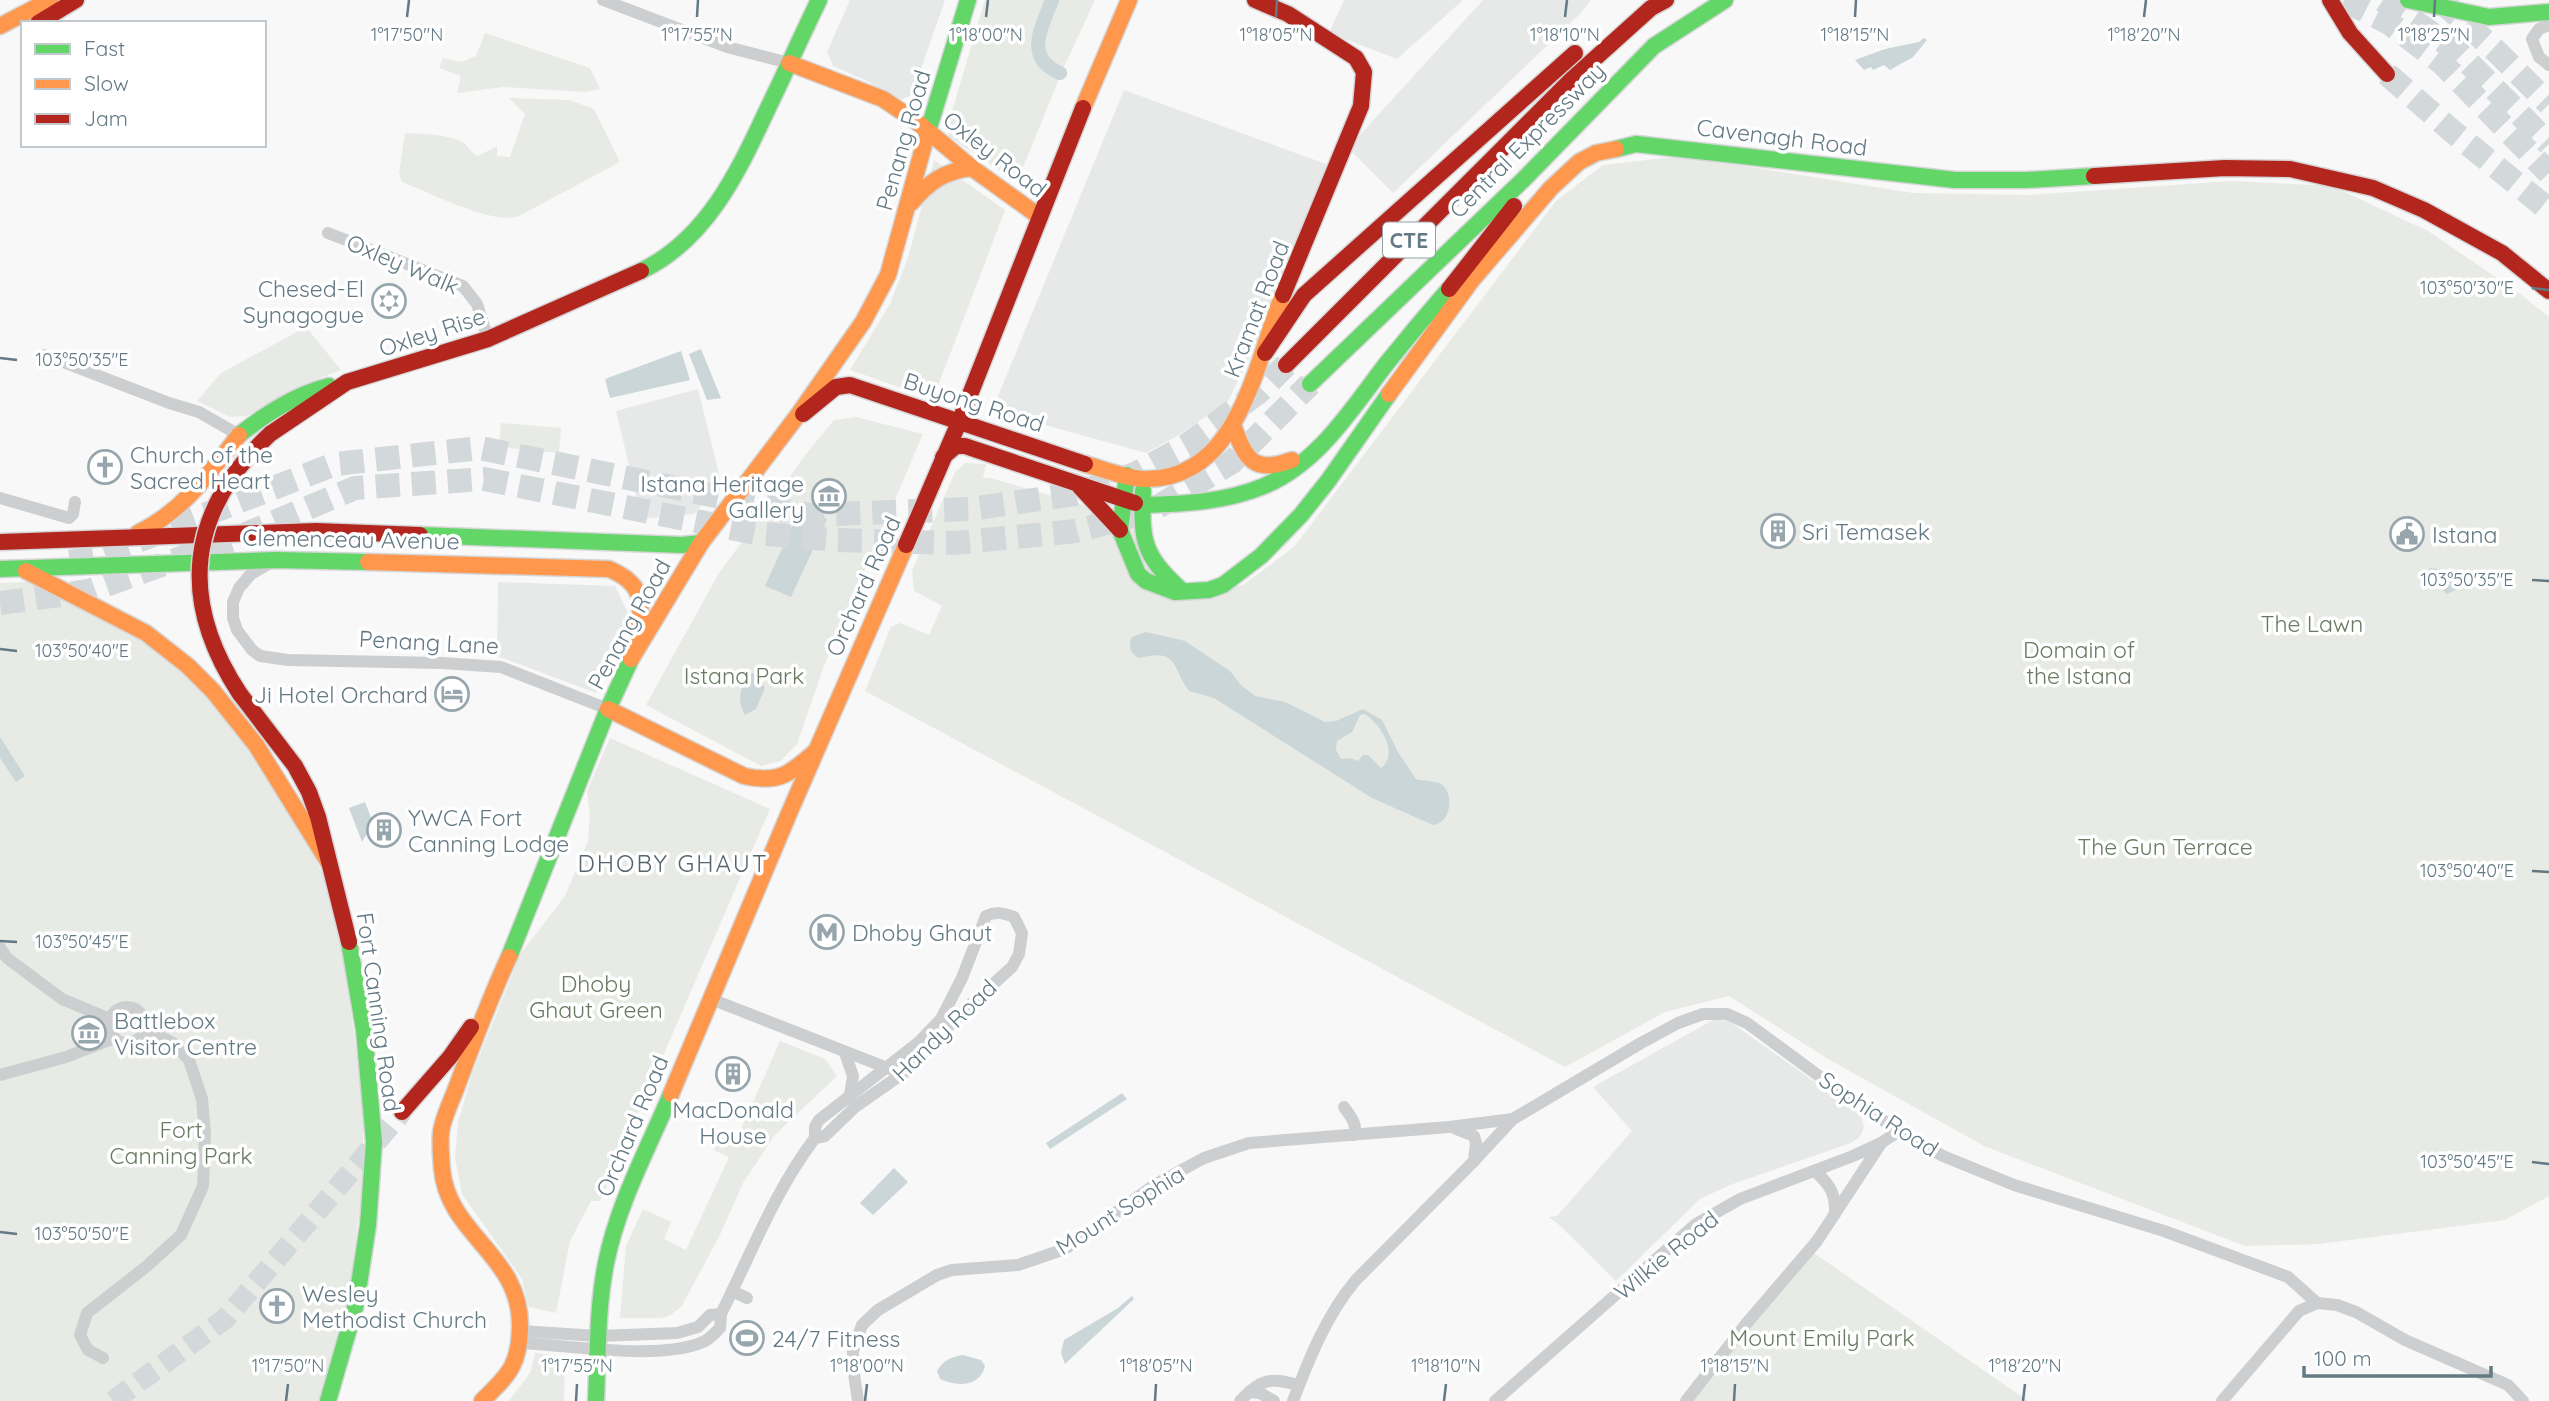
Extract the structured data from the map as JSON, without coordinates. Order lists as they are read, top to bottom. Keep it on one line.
{"streets":{"main road":["Cavenagh Road","Penang Road","Central Expressway","Oxley Road","CTE","Kramat Road","Oxley Rise","Buyong Road","Clemenceau Avenue","Orchard Road","Penang Lane","Fort Canning Road"],"street":["Oxley Walk","Handy Road","Sophia Road","Mount Sophia","Wilkie Road"]},"crossings":[["Cavenagh Road","Buyong Road"],["Penang Road","Oxley Road"],["Penang Road","Buyong Road"],["Penang Road","Clemenceau Avenue"],["Penang Road","Penang Lane"],["Penang Road","Handy Road"],["Central Expressway","Buyong Road"],["Oxley Road","Oxley Rise"],["Oxley Road","Orchard Road"],["Oxley Walk","Oxley Rise"],["Kramat Road","Buyong Road"],["Oxley Rise","Fort Canning Road"],["Buyong Road","Orchard Road"],["Clemenceau Avenue","Penang Lane"],["Orchard Road","Penang Lane"],["Orchard Road","Handy Road"],["Sophia Road","Mount Sophia"],["Sophia Road","Wilkie Road"]],"districts":["DHOBY GHAUT"],"parks":["The Lawn","Domain of the Istana","Istana Park","The Gun Terrace","Dhoby Ghaut Green","Fort Canning Park","Mount Emily Park"],"places":{"synagogue":["Chesed-El Synagogue"],"church":["Church of the Sacred Heart","Wesley Methodist Church"],"museum":["Istana Heritage Gallery","Battlebox Visitor Centre"],"building":["Sri Temasek","YWCA Fort Canning Lodge","MacDonald House"],"public building":["Istana"],"hotel":["Ji Hotel Orchard"],"metro station":["Dhoby Ghaut"],"sports":["24/7 Fitness"]},"legend":["Fast","Slow","Jam"],"scale_bar":"100 m","coordinates":["1°17'50\"N","1°17'55\"N","1°18'00\"N","1°18'05\"N","1°18'10\"N","1°18'15\"N","1°18'20\"N","1°18'25\"N","103°50'30\"E","103°50'35\"E","103°50'40\"E","103°50'45\"E","103°50'50\"E"]}
